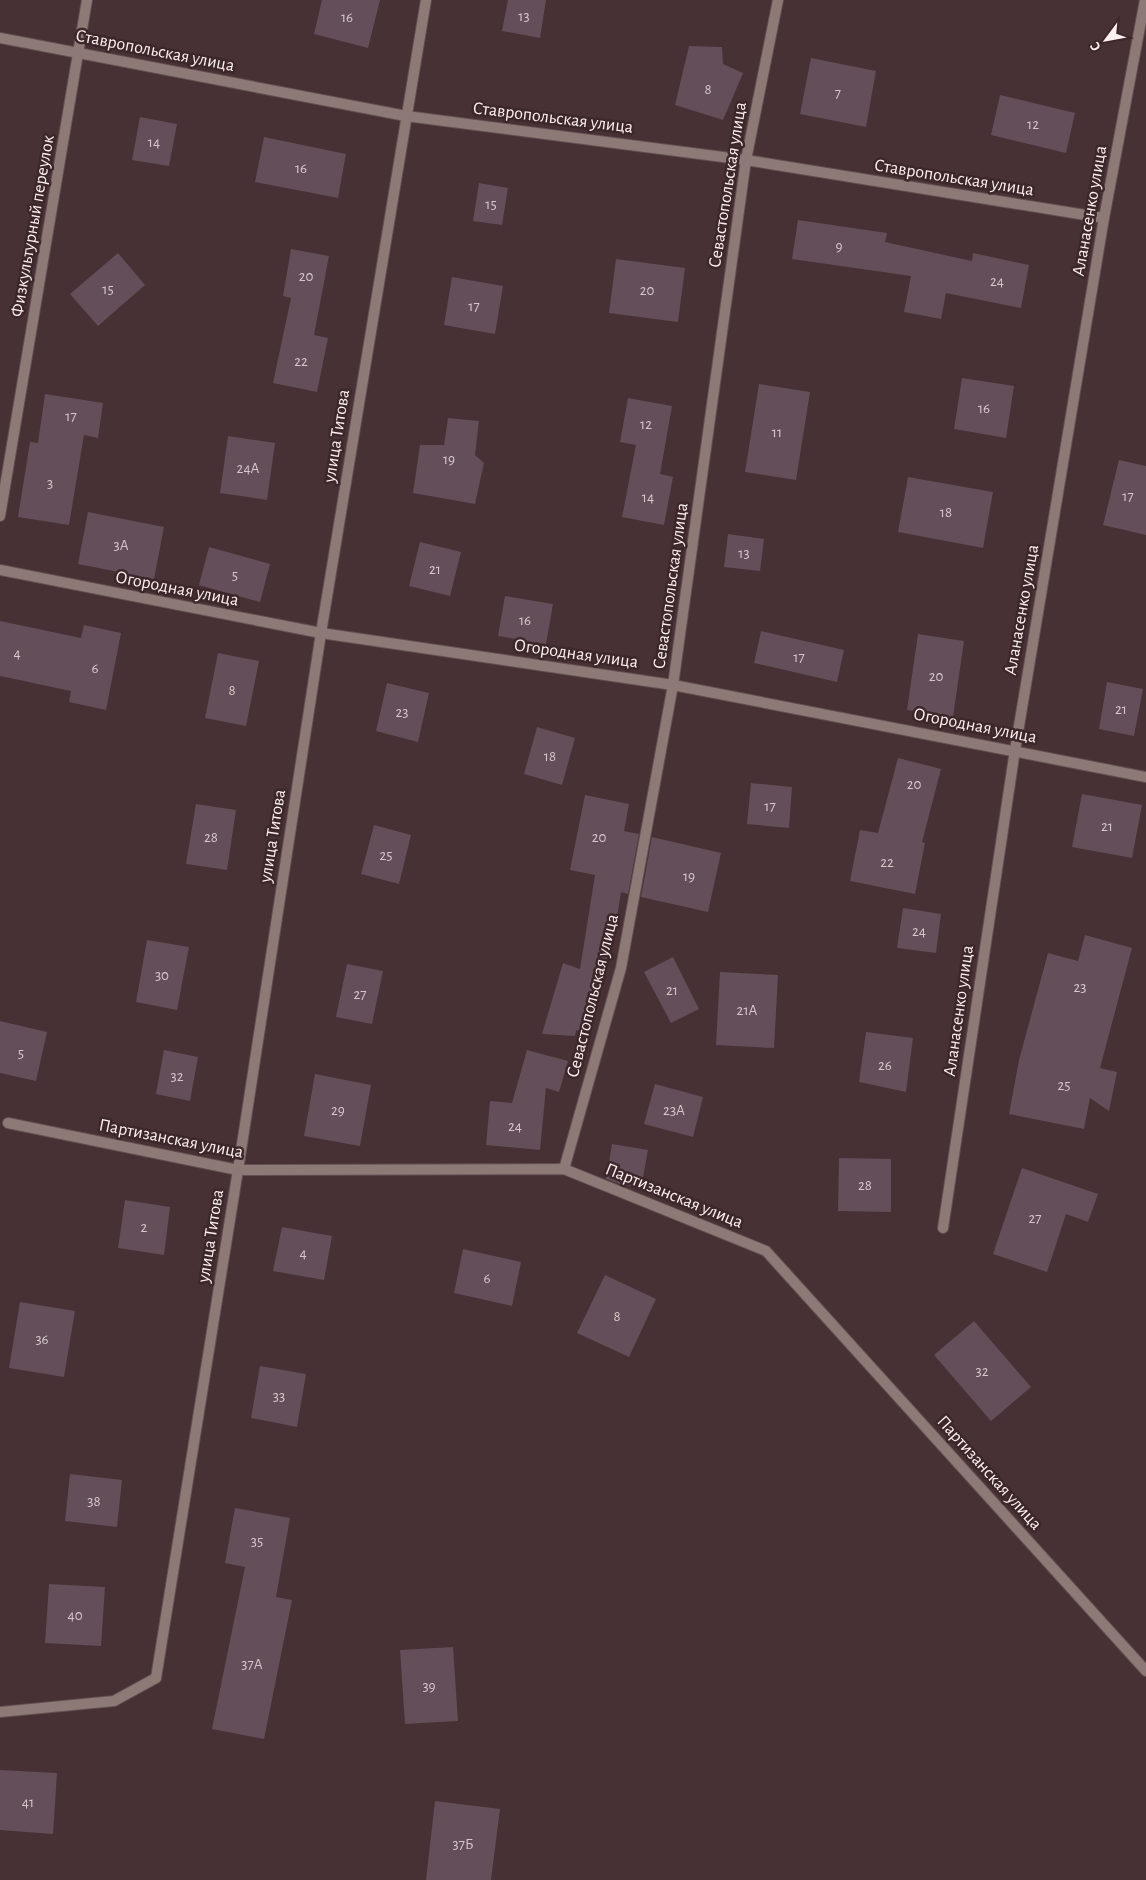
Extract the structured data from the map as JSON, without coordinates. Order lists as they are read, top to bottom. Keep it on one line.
{"streets":{"street":["Ставропольская улица","Севастопольская улица","Аланасенко улица","Физкультурный переулок","улица Титова","Огородная улица","Партизанская улица"]},"crossings":[["Ставропольская улица","Севастопольская улица"],["Ставропольская улица","Аланасенко улица"],["Ставропольская улица","Физкультурный переулок"],["Ставропольская улица","улица Титова"],["Севастопольская улица","Огородная улица"],["Севастопольская улица","Партизанская улица"],["Аланасенко улица","Огородная улица"],["улица Титова","Огородная улица"],["улица Титова","Партизанская улица"]],"house_numbers":["13","16","8","7","12","14","16","15","9","20","24","15","20","17","22","16","17","12","11","19","24А","3","17","14","18","3А","13","21","5","16","4","17","6","20","8","21","23","18","20","17","21","28","20","25","22","19","24","30","23","21","27","21А","5","26","32","25","29","23А","24","28","27","2","4","6","8","36","32","33","38","35","40","37А","39","41","37Б"],"north":"bottom left"}
